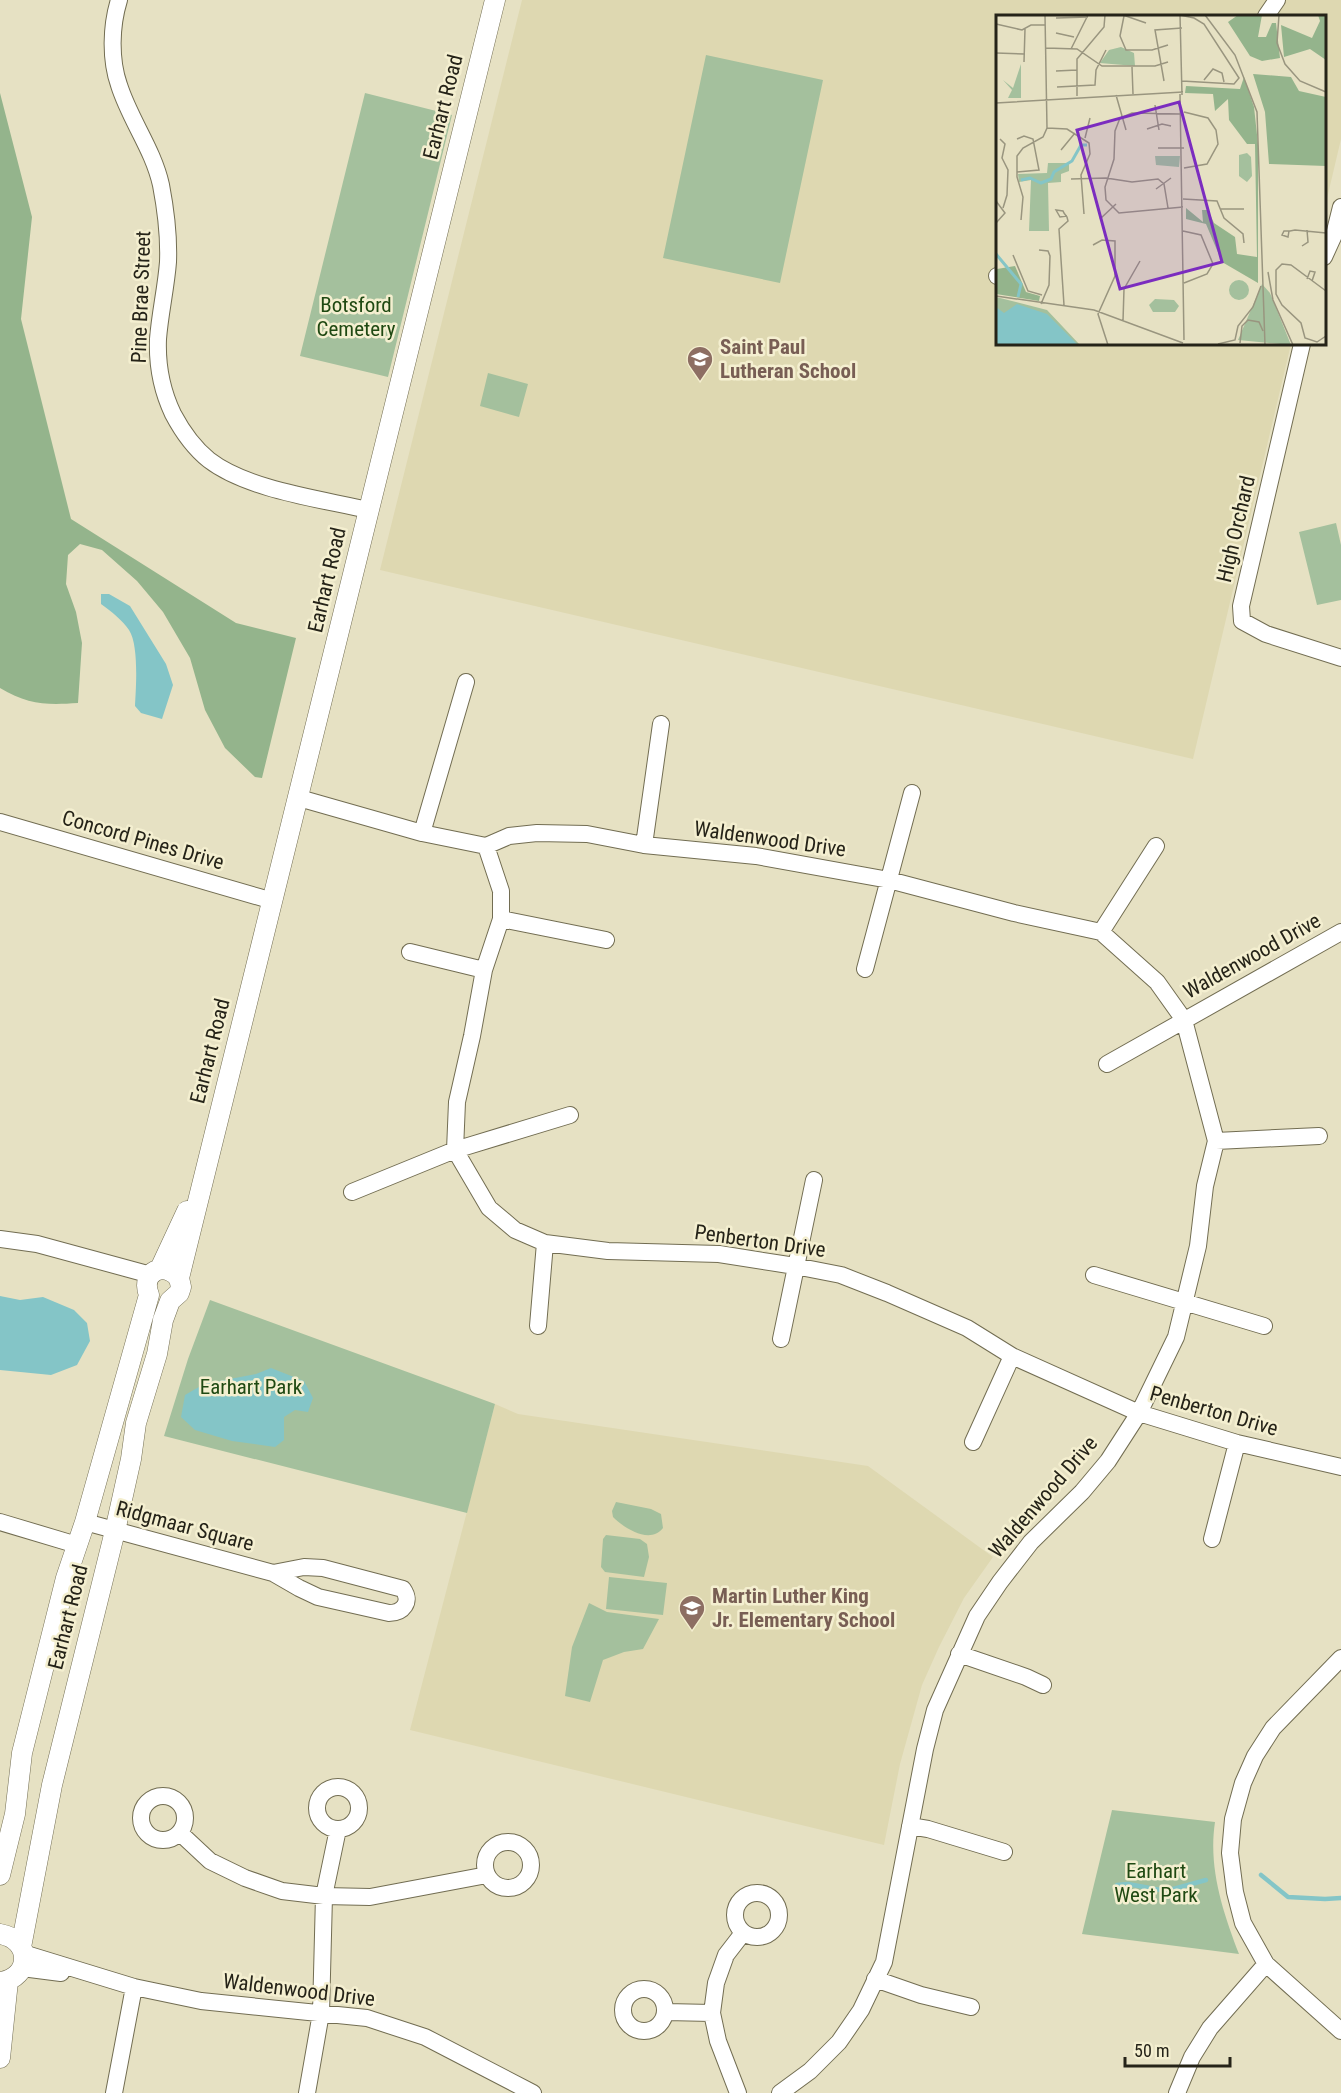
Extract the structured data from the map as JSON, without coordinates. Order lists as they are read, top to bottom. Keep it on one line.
{"streets":{"street":["Earhart Road","Pine Brae Street","High Orchard","Waldenwood Drive","Concord Pines Drive","Penberton Drive","Ridgmaar Square"]},"crossings":[["Earhart Road","Pine Brae Street"],["Earhart Road","Waldenwood Drive"],["Earhart Road","Concord Pines Drive"],["Earhart Road","Ridgmaar Square"],["Waldenwood Drive","Penberton Drive"]],"parks":["Botsford Cemetery","Earhart Park","Earhart West Park"],"places":{"school or university":["Saint Paul Lutheran School","Martin Luther King Jr. Elementary School"]},"scale_bar":"50 m"}
